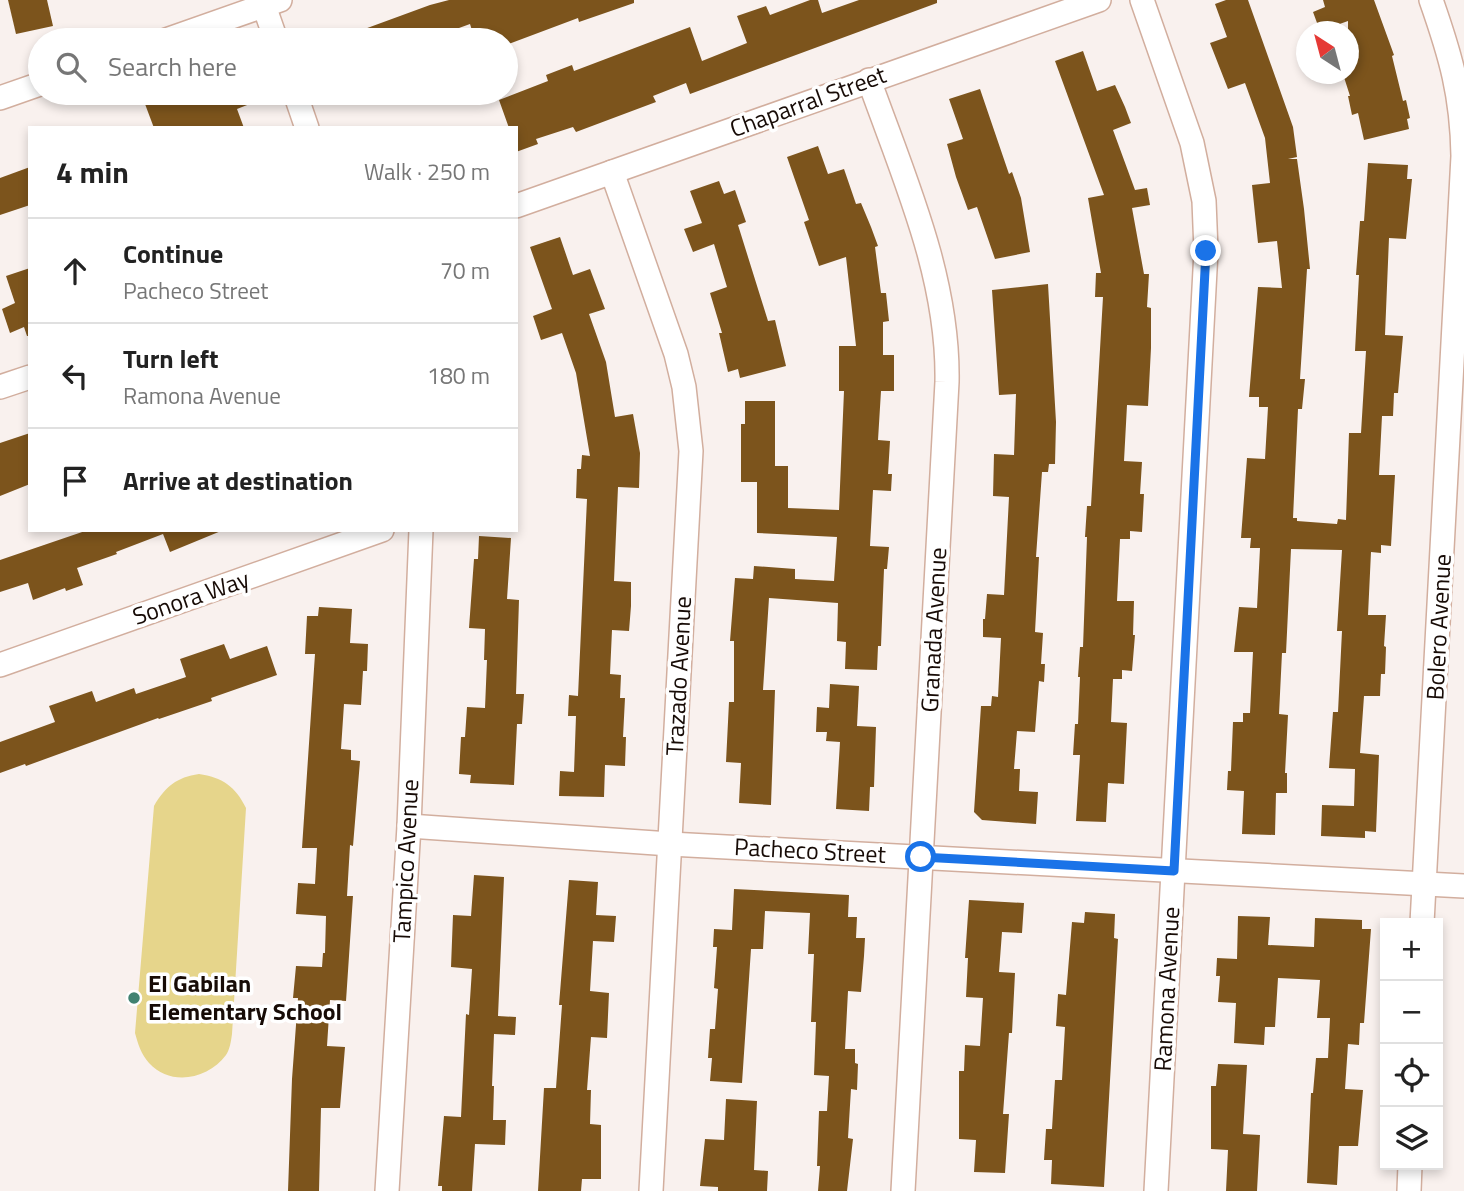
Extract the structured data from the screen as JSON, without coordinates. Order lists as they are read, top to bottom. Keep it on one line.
{"streets":{"street":["Chaparral Street","Sonora Way","Bolero Avenue","Granada Avenue","Trazado Avenue","Pacheco Street","Tampico Avenue","Ramona Avenue"]},"crossings":[["Chaparral Street","Granada Avenue"],["Chaparral Street","Trazado Avenue"],["Bolero Avenue","Pacheco Street"],["Granada Avenue","Pacheco Street"],["Trazado Avenue","Pacheco Street"],["Pacheco Street","Tampico Avenue"],["Pacheco Street","Ramona Avenue"]],"places":["El Gabilan Elementary School"],"north":"top left","page":{"search":"Search here","heading":["4 min","Walk · 250 m"],"list":[["Continue","Pacheco Street","70 m"],["Turn left","Ramona Avenue","180 m"],"Arrive at destination"],"map_buttons":["+","−"]}}
